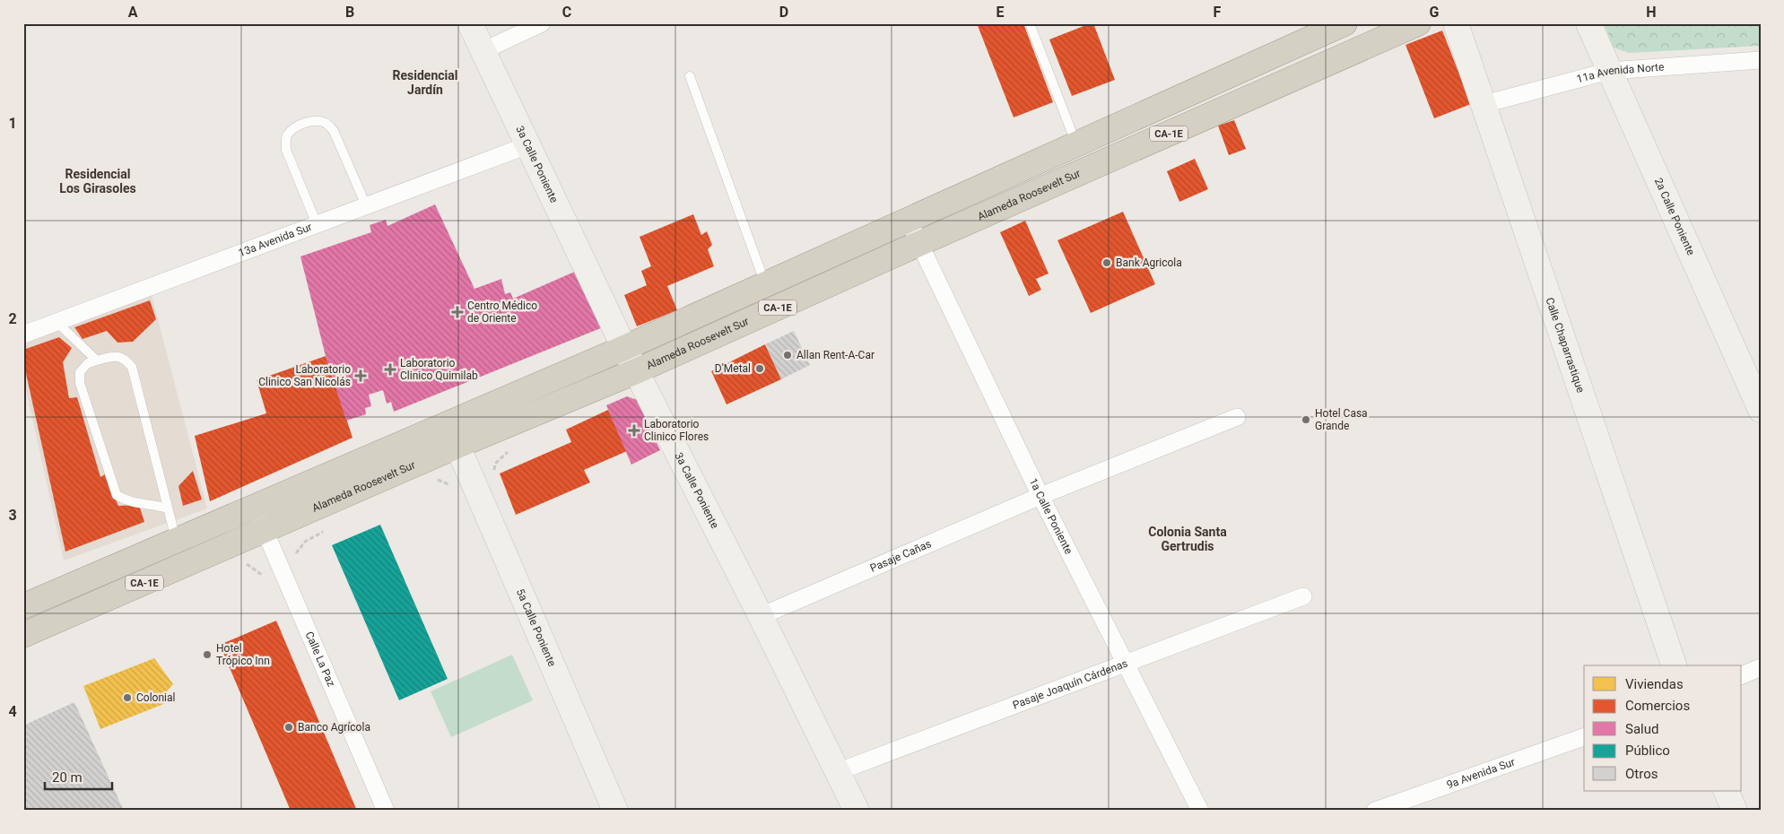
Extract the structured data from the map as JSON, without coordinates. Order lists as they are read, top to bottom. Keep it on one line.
{"streets":{"highway":["CA-1E","Alameda Roosevelt Sur"],"street":["11a Avenida Norte","3a Calle Poniente","2a Calle Poniente","13a Avenida Sur","Calle Chaparrastique","1a Calle Poniente","Pasaje Cañas","5a Calle Poniente","Calle La Paz","Pasaje Joaquín Cárdenas","9a Avenida Sur"]},"crossings":[["11a Avenida Norte","2a Calle Poniente"],["11a Avenida Norte","Calle Chaparrastique"],["CA-1E","3a Calle Poniente"],["CA-1E","1a Calle Poniente"],["CA-1E","Calle La Paz"],["3a Calle Poniente","Alameda Roosevelt Sur"],["3a Calle Poniente","13a Avenida Sur"],["3a Calle Poniente","Pasaje Cañas"],["3a Calle Poniente","Pasaje Joaquín Cárdenas"],["Alameda Roosevelt Sur","1a Calle Poniente"],["Alameda Roosevelt Sur","5a Calle Poniente"],["Alameda Roosevelt Sur","Calle La Paz"],["1a Calle Poniente","Pasaje Cañas"],["1a Calle Poniente","Pasaje Joaquín Cárdenas"]],"districts":["Residencial Jardín","Residencial Los Girasoles","Colonia Santa Gertrudis"],"places":{"other":["Bank Agricola","Allan Rent-A-Car","D'Metal","Hotel Casa Grande","Hotel Trópico Inn","Colonial","Banco Agrícola"],"health":["Centro Médico de Oriente","Laboratorio Clinico Quimilab","Laboratorio Clinico San Nicolás","Laboratorio Clinico Flores"]},"legend":["Viviendas","Comercios","Salud","Público","Otros"],"scale_bar":"20 m","grid":{"columns":["A","B","C","D","E","F","G","H"],"rows":["1","2","3","4"]}}
